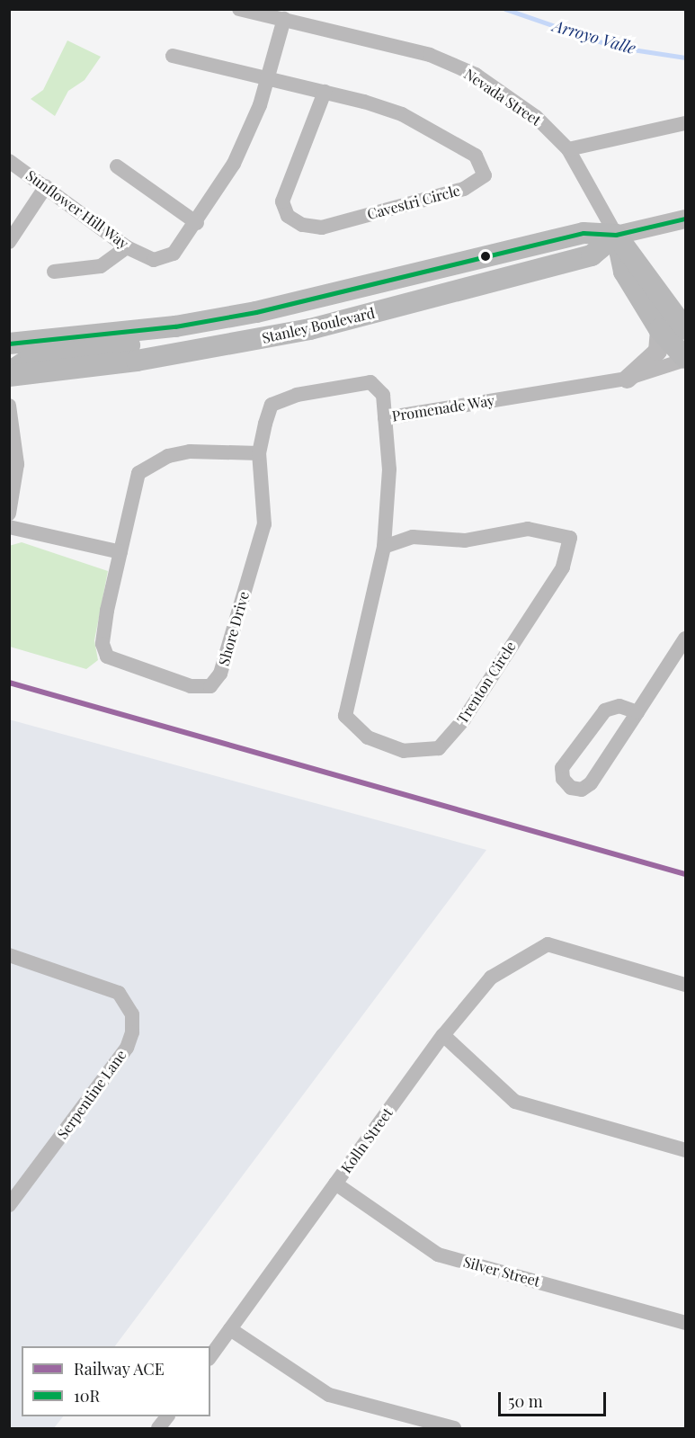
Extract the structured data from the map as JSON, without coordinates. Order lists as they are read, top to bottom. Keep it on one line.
{"streets":{"main road":["Stanley Boulevard"],"street":["Nevada Street","Cavestri Circle","Sunflower Hill Way","Promenade Way","Shore Drive","Trenton Circle","Serpentine Lane","Kolln Street","Silver Street"]},"crossings":[["Nevada Street","Sunflower Hill Way"],["Nevada Street","Stanley Boulevard"],["Cavestri Circle","Sunflower Hill Way"],["Promenade Way","Shore Drive"],["Promenade Way","Trenton Circle"],["Kolln Street","Silver Street"]],"water":["Arroyo Valle"],"lines":["transit line 10R","rail line ACE"],"legend":["Railway ACE","10R"],"scale_bar":"50 m"}
